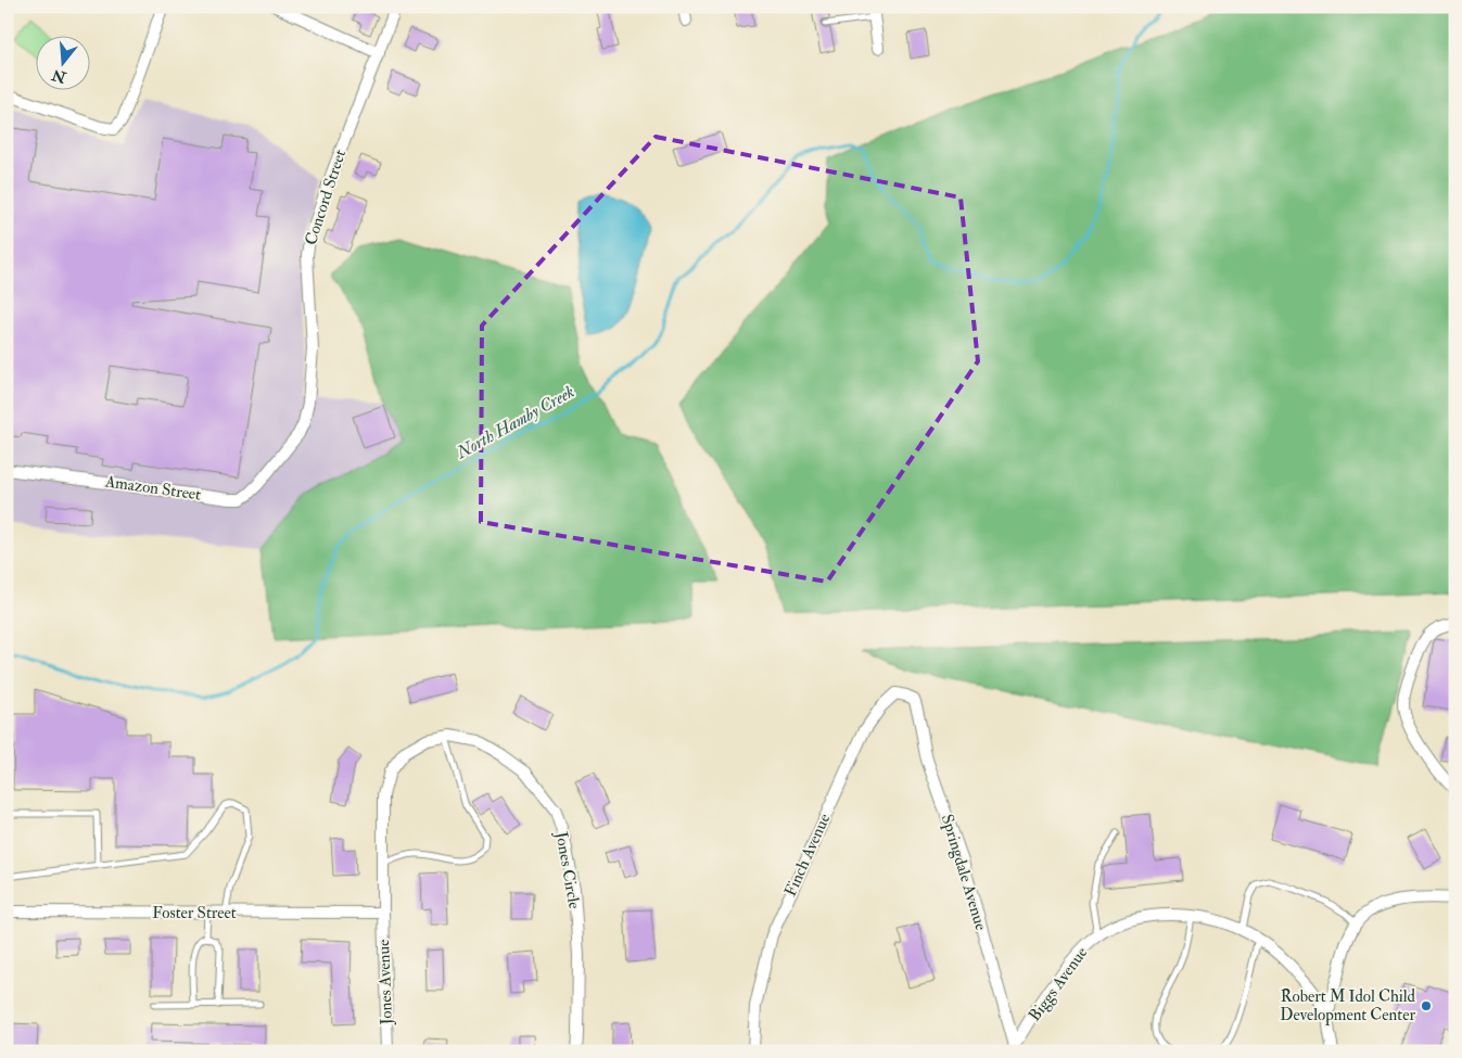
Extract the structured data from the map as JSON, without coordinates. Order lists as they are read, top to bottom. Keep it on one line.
{"streets":{"street":["Concord Street","Amazon Street","Finch Avenue","Jones Circle","Springdale Avenue","Foster Street","Jones Avenue","Biggs Avenue"]},"crossings":[["Concord Street","Amazon Street"],["Finch Avenue","Springdale Avenue"],["Jones Circle","Foster Street"],["Jones Circle","Jones Avenue"],["Springdale Avenue","Biggs Avenue"],["Foster Street","Jones Avenue"]],"water":["North Hamby Creek"],"places":["Robert M Idol Child Development Center"],"north":"bottom"}
